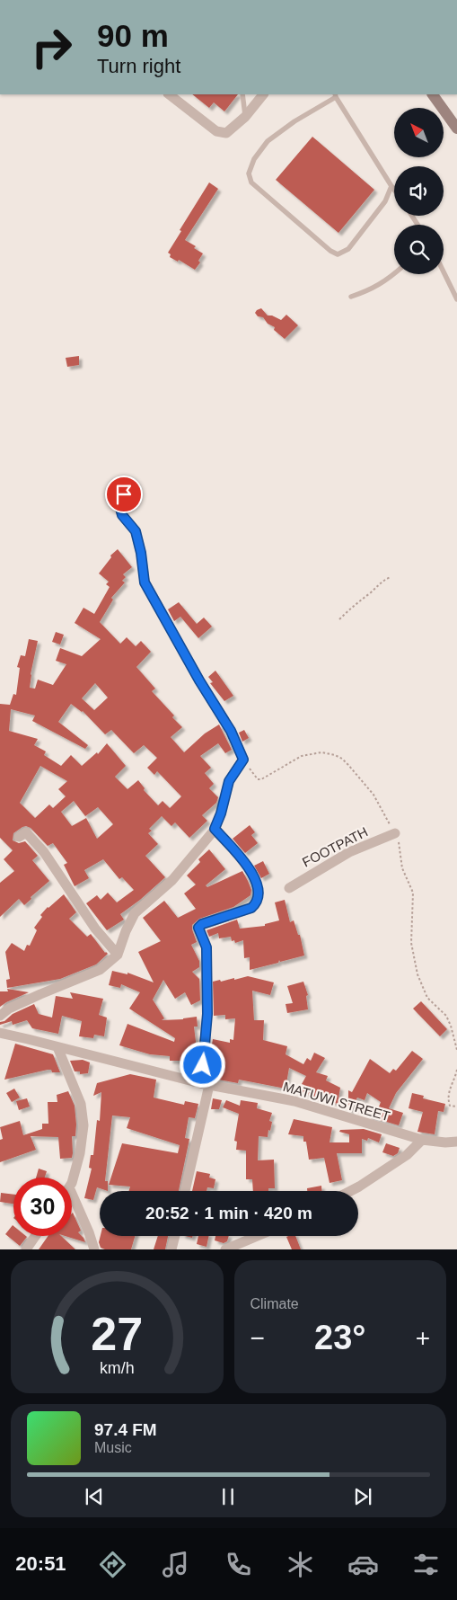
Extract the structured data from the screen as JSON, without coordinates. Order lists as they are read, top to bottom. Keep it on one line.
{"streets":{"street":["FOOTPATH","MATUWI STREET"]},"north":"top left","page":{"turn":["90 m","Turn right"],"limit":"30","trip":"20:52 · 1 min · 420 m","tile":"Climate","heat":["−","23°","+"],"song":["97.4 FM","Music"],"tabs":"20:51","gauge":["27","km/h"]}}
